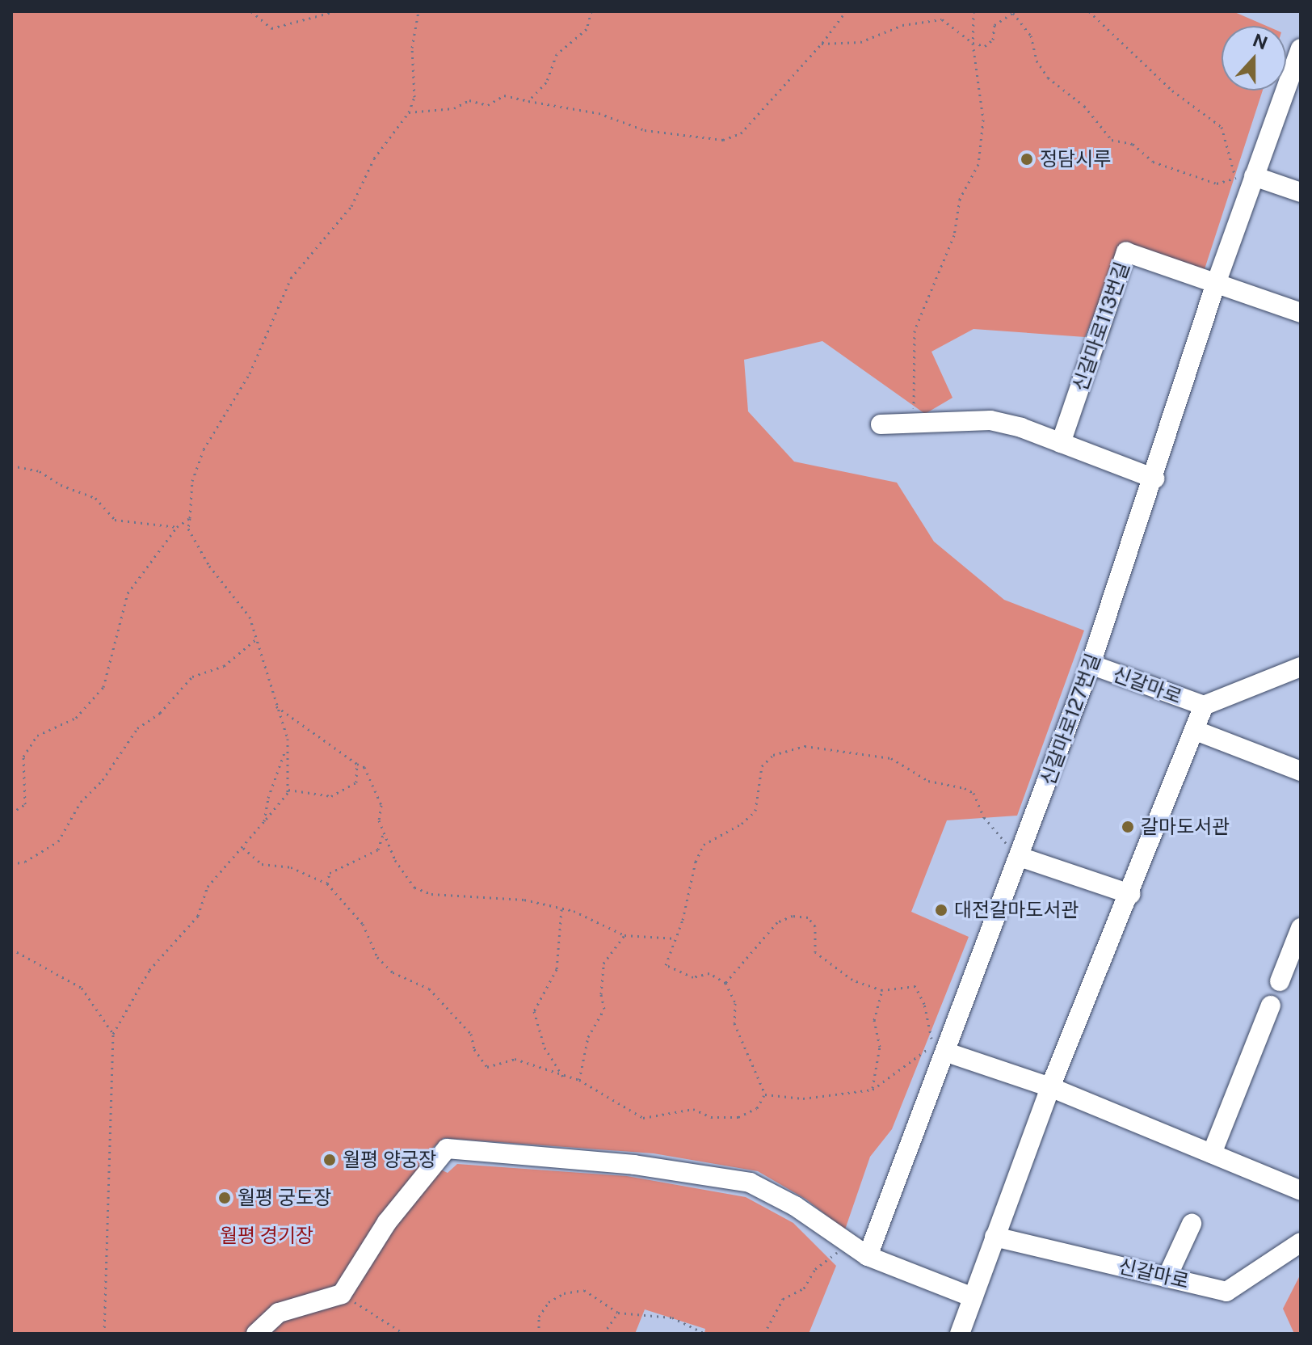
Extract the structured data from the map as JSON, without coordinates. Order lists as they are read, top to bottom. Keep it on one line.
{"streets":{"street":["신갈마로113번길","신갈마로","신갈마로127번길"]},"crossings":[["신갈마로113번길","신갈마로127번길"],["신갈마로","신갈마로127번길"]],"parks":["월평 경기장"],"places":["정담시루","갈마도서관","대전갈마도서관","월평 양궁장","월평 궁도장"],"north":"top"}
